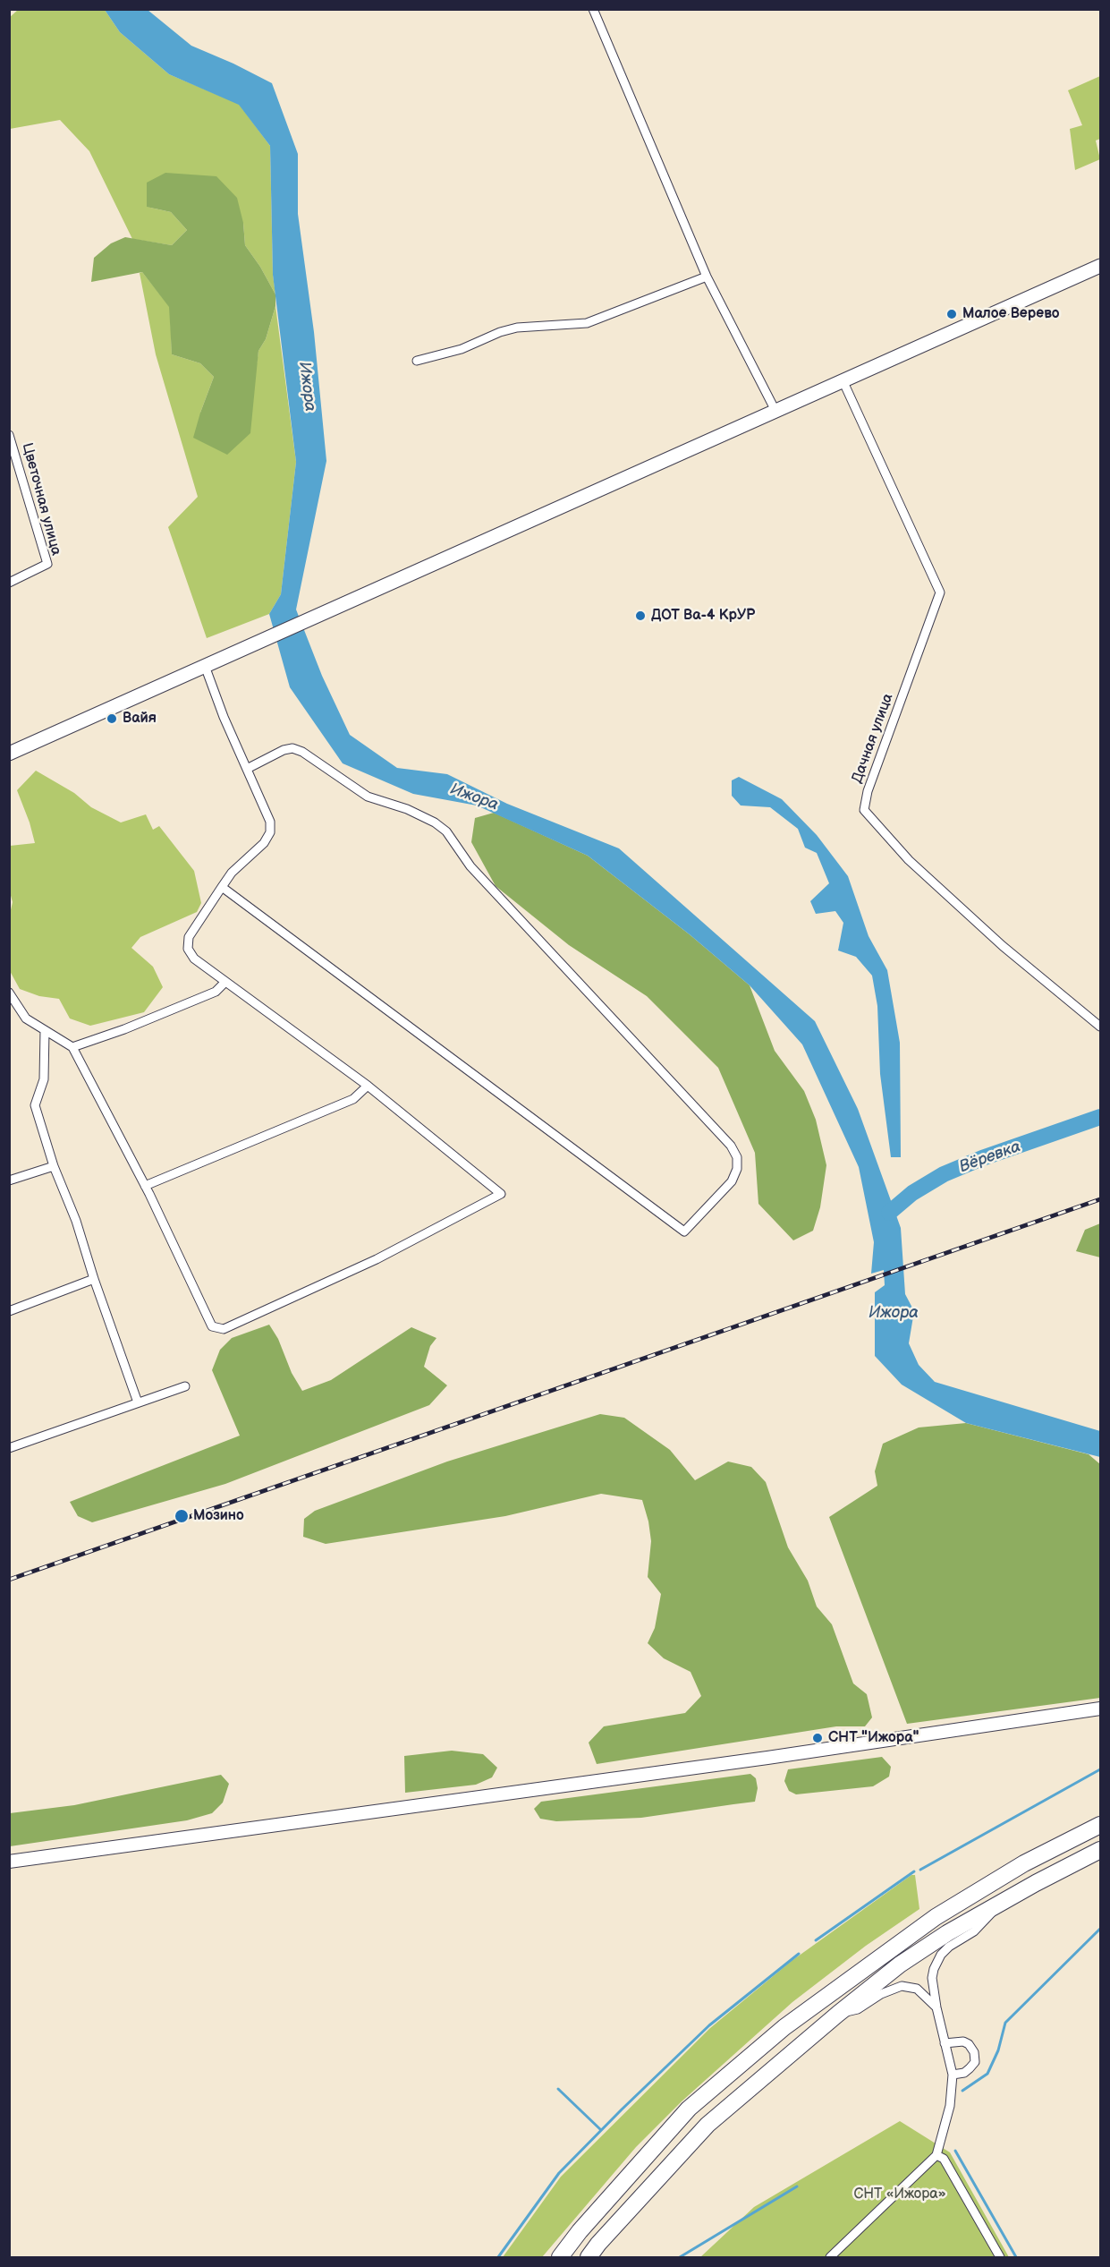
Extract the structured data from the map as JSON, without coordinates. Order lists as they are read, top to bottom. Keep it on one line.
{"streets":{"street":["Цветочная улица","Дачная улица"]},"water":["Ижора","Вёревка"],"parks":["СНТ «Ижора»"],"places":["Малое Верево","ДОТ Ва-4 КрУР","Вайя","Мозино","СНТ \"Ижора\""]}
